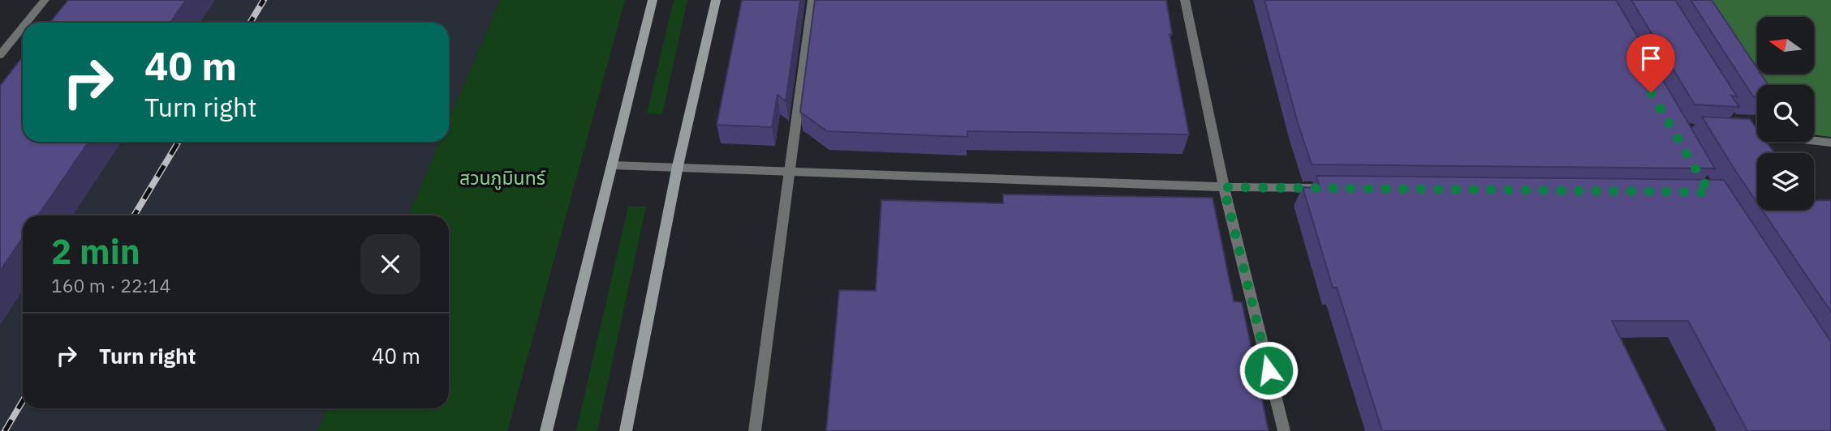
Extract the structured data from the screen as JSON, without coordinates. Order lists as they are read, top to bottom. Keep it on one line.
{"parks":["สวนภูมินทร์"],"north":"left","page":{"turn":["40 m","Turn right"],"heading":["2 min","160 m · 22:14"],"list":[{"name":"Turn right","value":"40 m"}]}}
